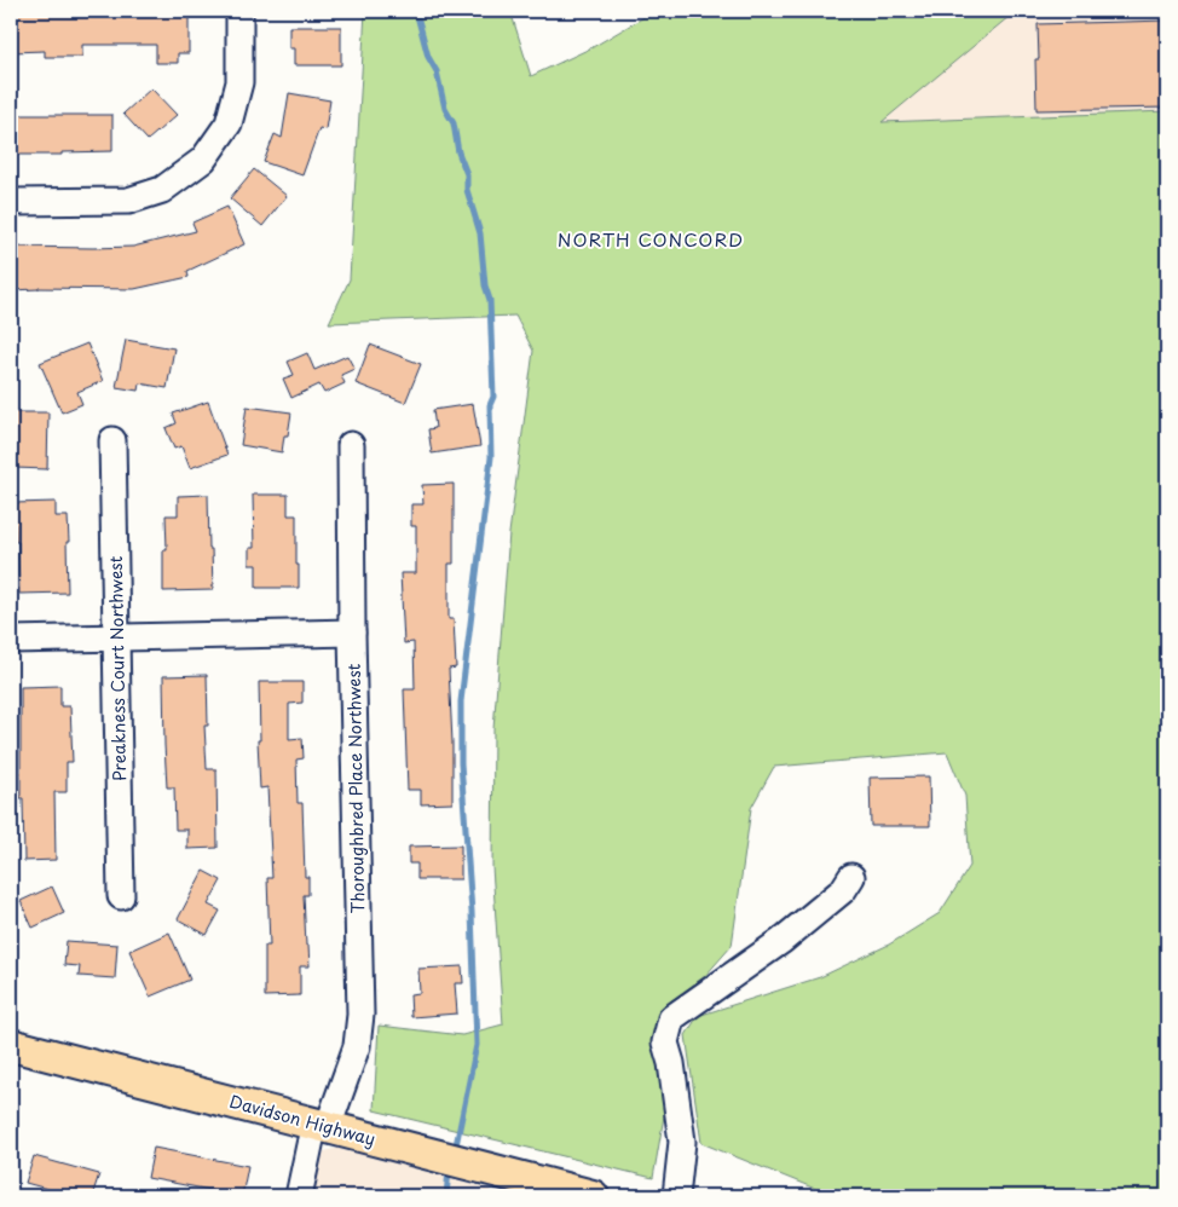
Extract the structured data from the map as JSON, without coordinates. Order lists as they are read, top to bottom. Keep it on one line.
{"streets":{"main road":["Davidson Highway"],"street":["Preakness Court Northwest","Thoroughbred Place Northwest"]},"crossings":[["Thoroughbred Place Northwest","Davidson Highway"]],"districts":["NORTH CONCORD"]}
